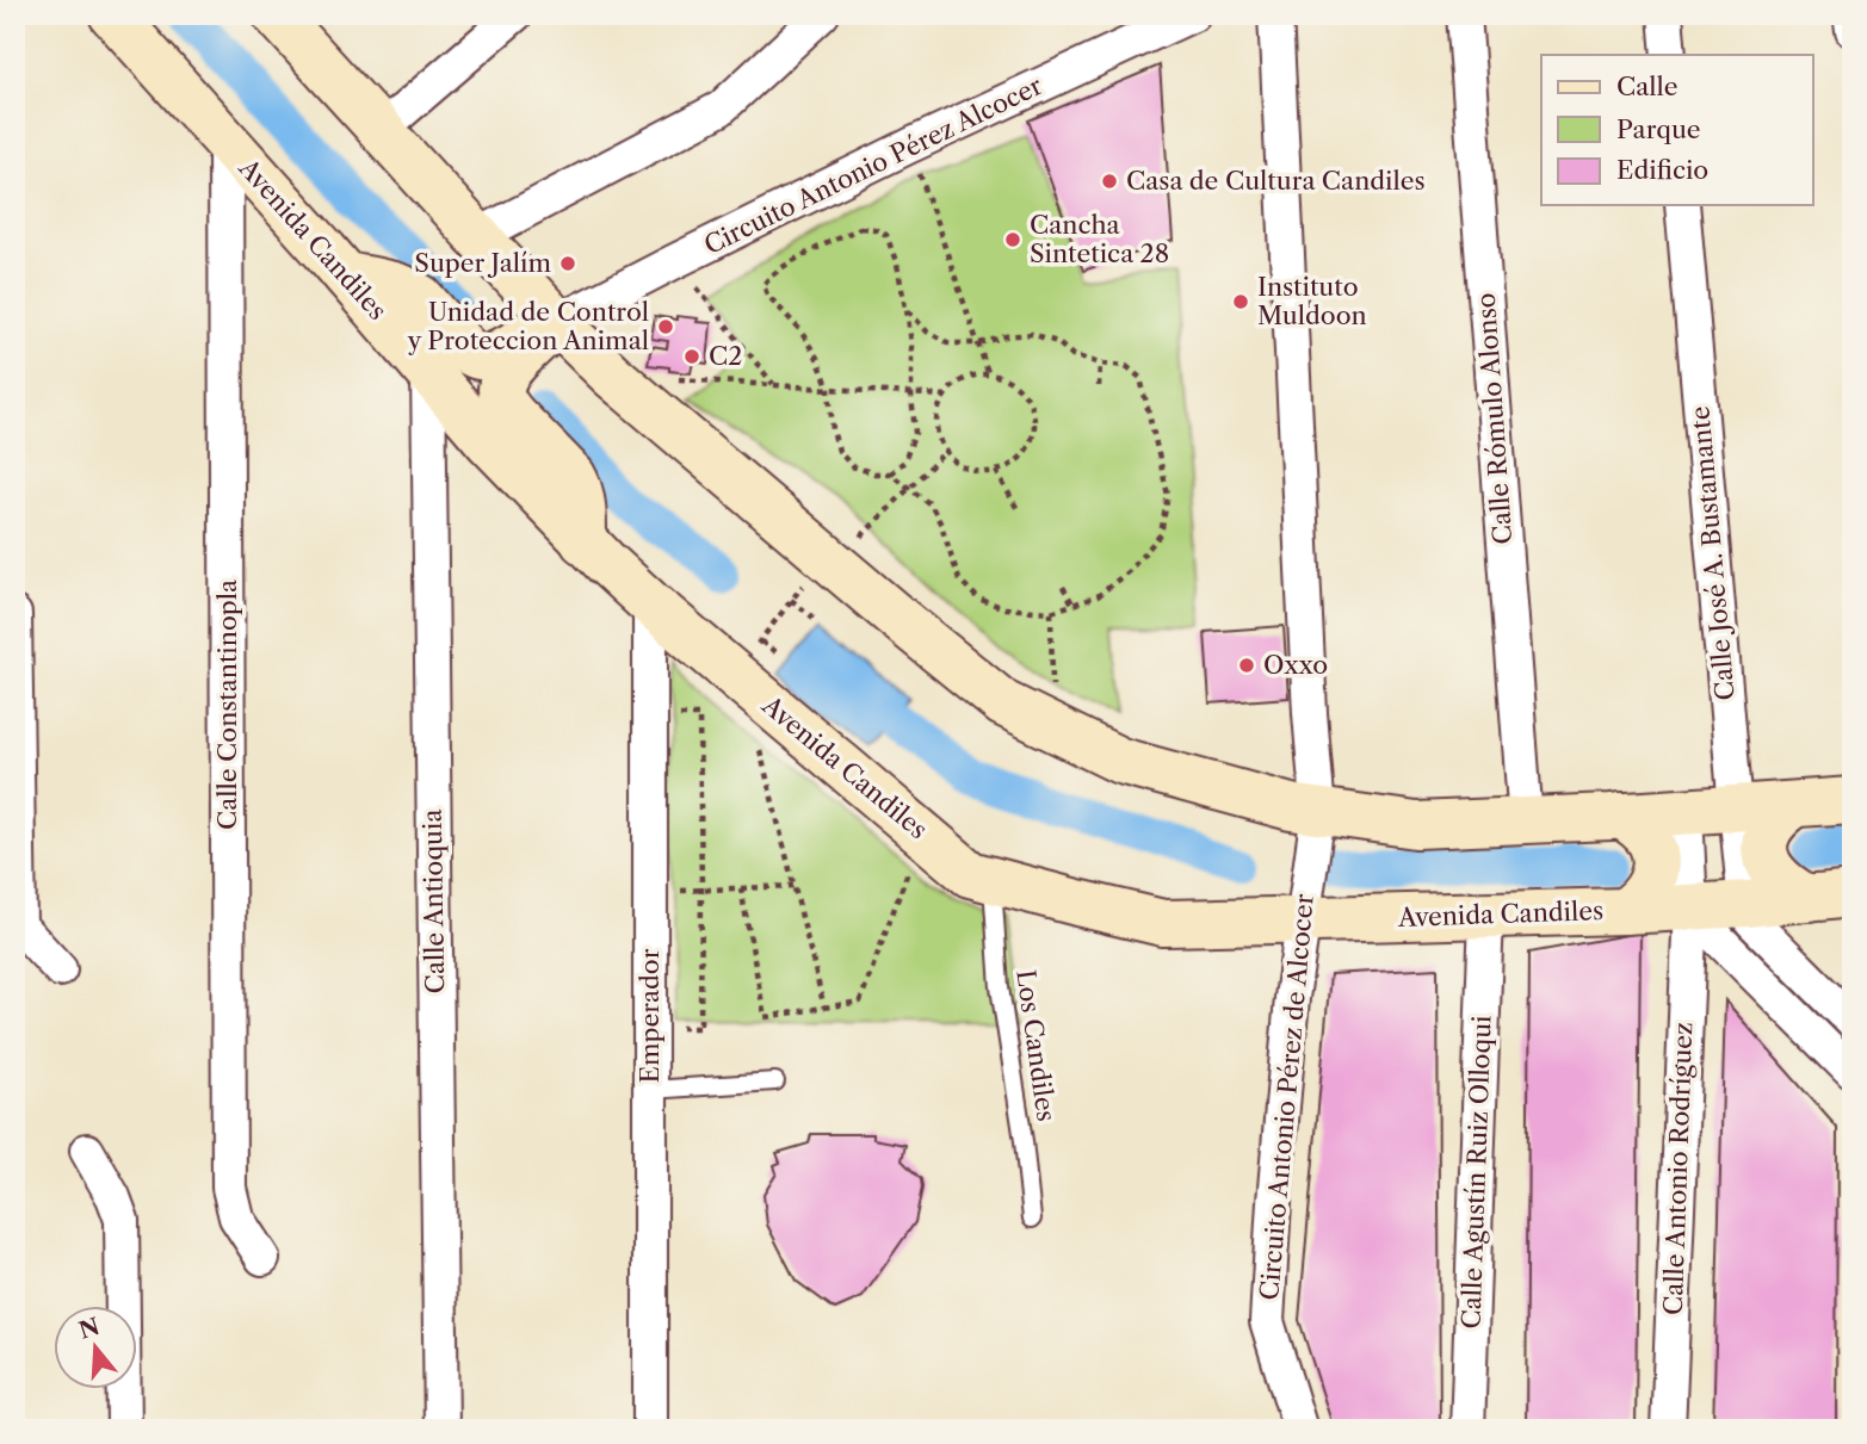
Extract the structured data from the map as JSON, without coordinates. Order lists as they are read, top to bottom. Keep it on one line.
{"streets":{"main road":["Avenida Candiles"],"street":["Circuito Antonio Pérez Alcocer","Calle Rómulo Alonso","Calle José A. Bustamante","Calle Constantinopla","Calle Antioquia","Emperador","Circuito Antonio Pérez de Alcocer","Calle Antonio Rodríguez","Calle Agustín Ruiz Olloqui"],"lane":["Los Candiles"]},"crossings":[["Avenida Candiles","Calle Constantinopla"],["Avenida Candiles","Calle Antioquia"],["Avenida Candiles","Emperador"],["Avenida Candiles","Los Candiles"],["Avenida Candiles","Circuito Antonio Pérez de Alcocer"],["Avenida Candiles","Calle Antonio Rodríguez"],["Avenida Candiles","Calle Agustín Ruiz Olloqui"]],"places":["Casa de Cultura Candiles","Cancha Sintetica 28","Super Jalím","Instituto Muldoon","Unidad de Control y Proteccion Animal","C2","Oxxo"],"legend":["Calle","Parque","Edificio"],"north":"top"}
